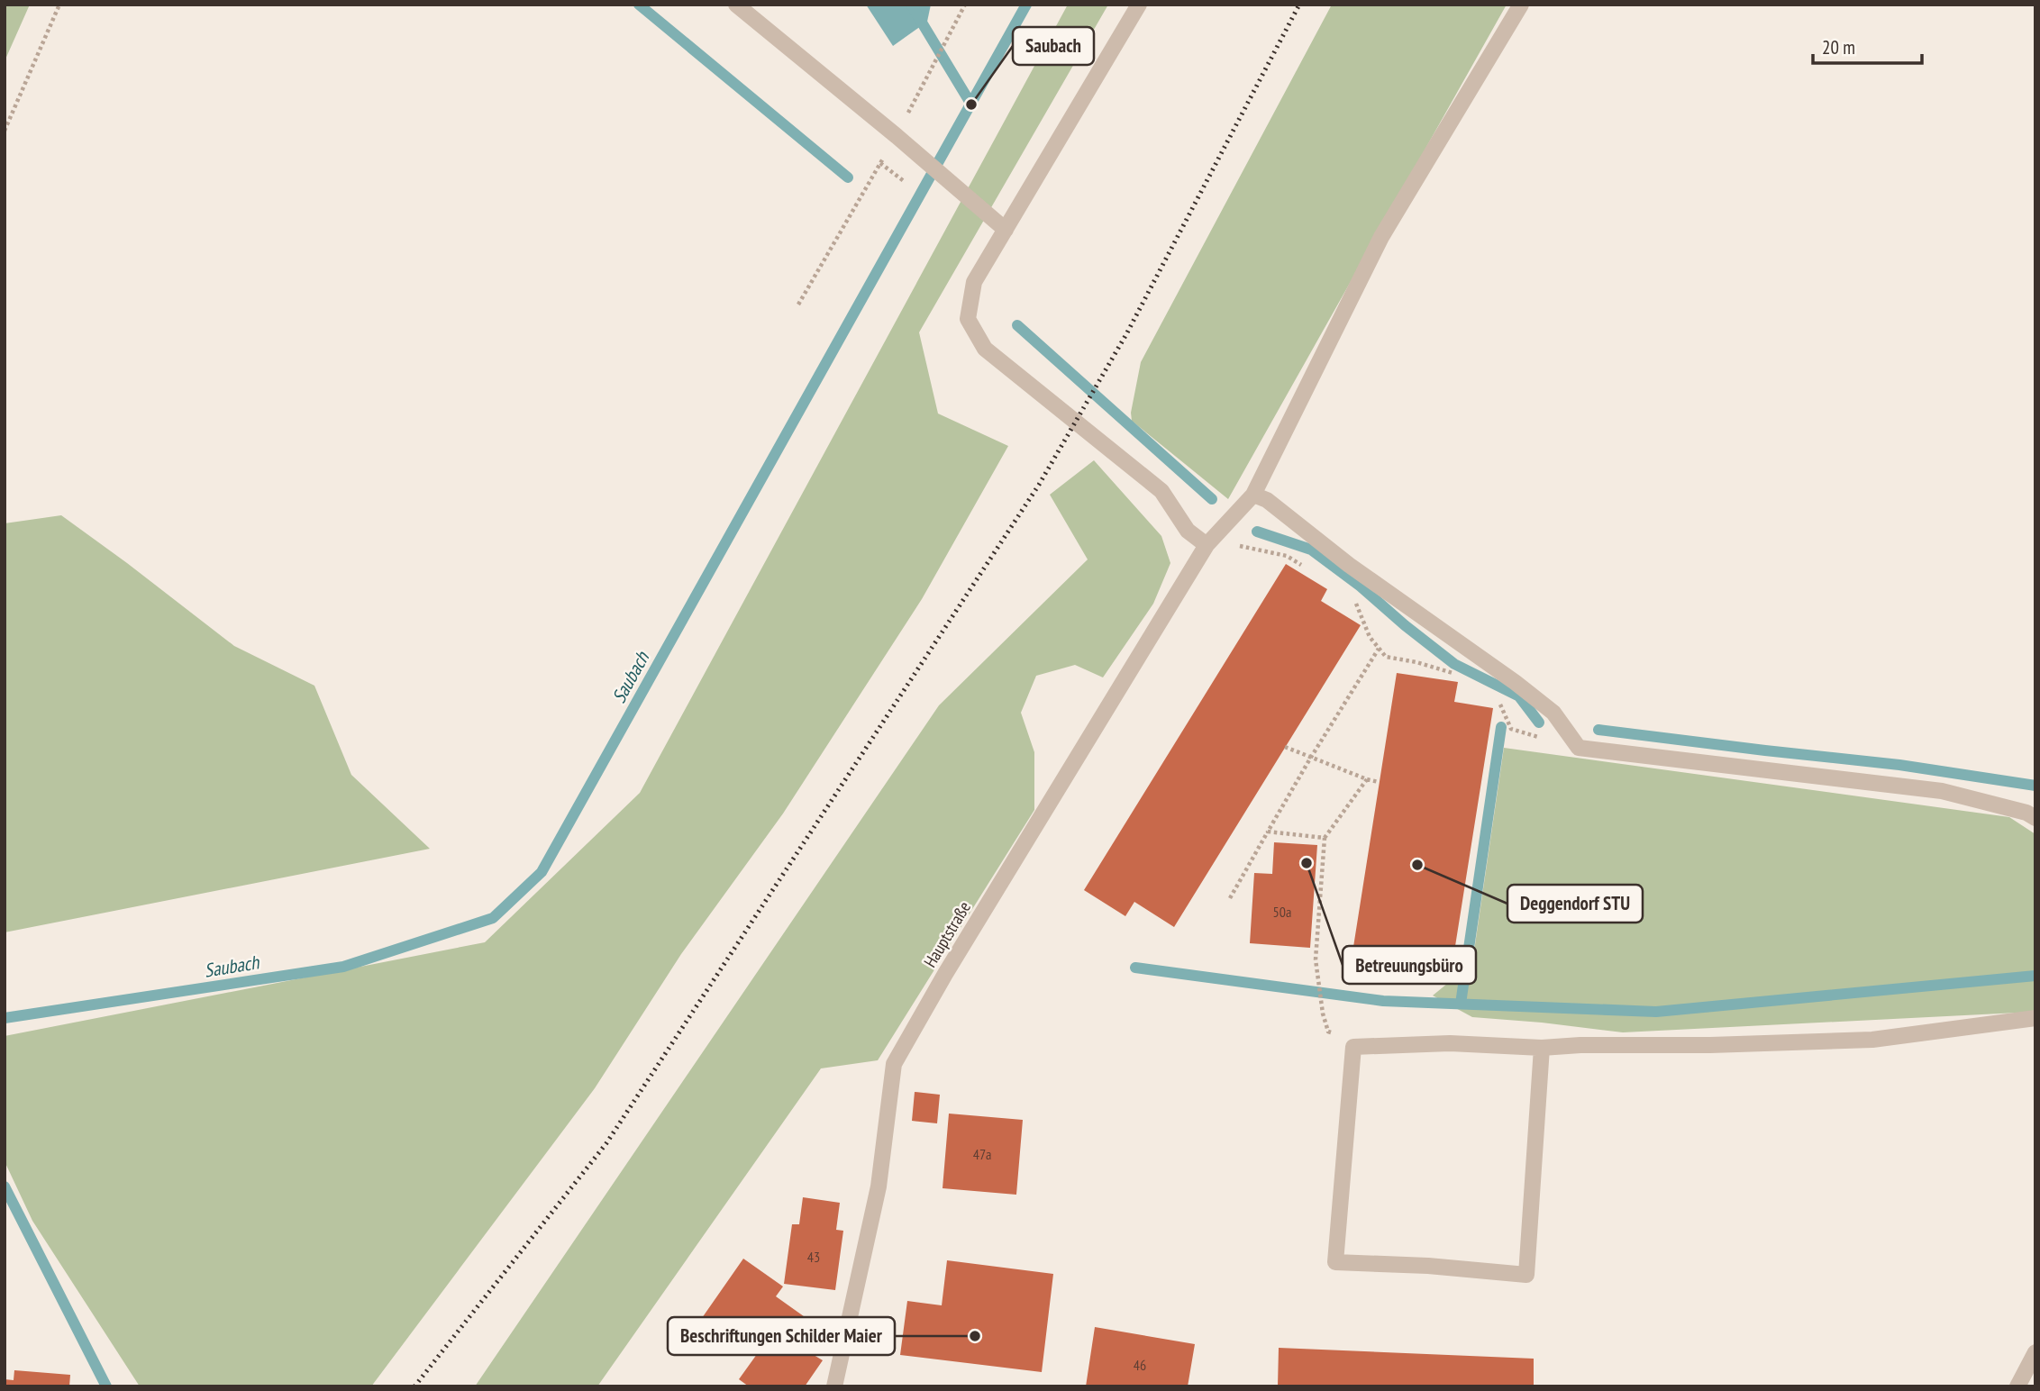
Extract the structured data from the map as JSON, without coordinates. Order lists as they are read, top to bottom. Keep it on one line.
{"streets":{"street":["Hauptstraße"]},"water":["Saubach"],"places":["Saubach","Betreuungsbüro","Deggendorf STU","Beschriftungen Schilder Maier"],"house_numbers":["50a","47a","43","46"],"scale_bar":"20 m"}
